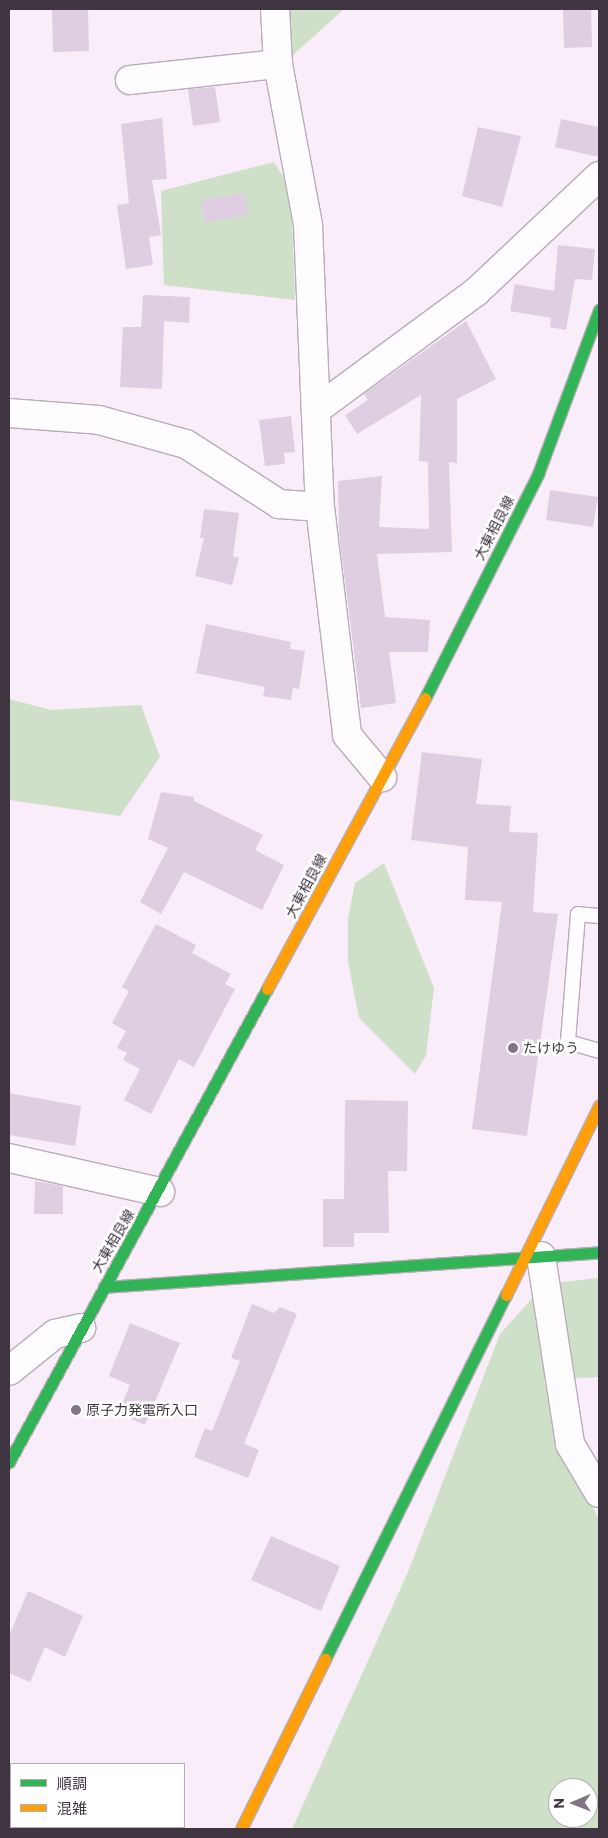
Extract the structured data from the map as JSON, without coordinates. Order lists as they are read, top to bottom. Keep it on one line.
{"streets":{"main road":["大東相良線"]},"places":["たけゆう","原子力発電所入口"],"legend":["順調","混雑"],"north":"left"}
